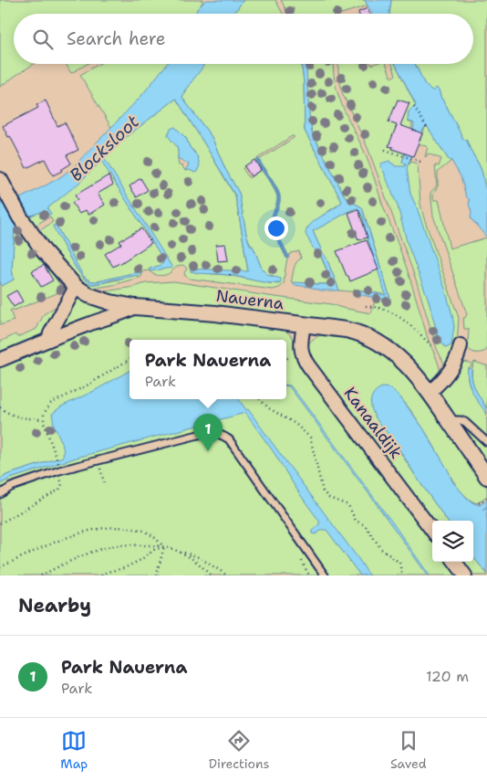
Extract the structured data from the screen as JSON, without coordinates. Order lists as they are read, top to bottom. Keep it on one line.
{"streets":{"street":["Nauerna","Kanaaldijk"]},"crossings":[["Nauerna","Kanaaldijk"]],"water":["Blocksloot"],"page":{"search":"Search here","popup":["Park Nauerna","Park"],"pins":"1","heading":"Nearby","list":[{"mark":"1","name":"Park Nauerna","note":"Park","value":"120 m"}],"nav":["Map","Directions","Saved"]}}
